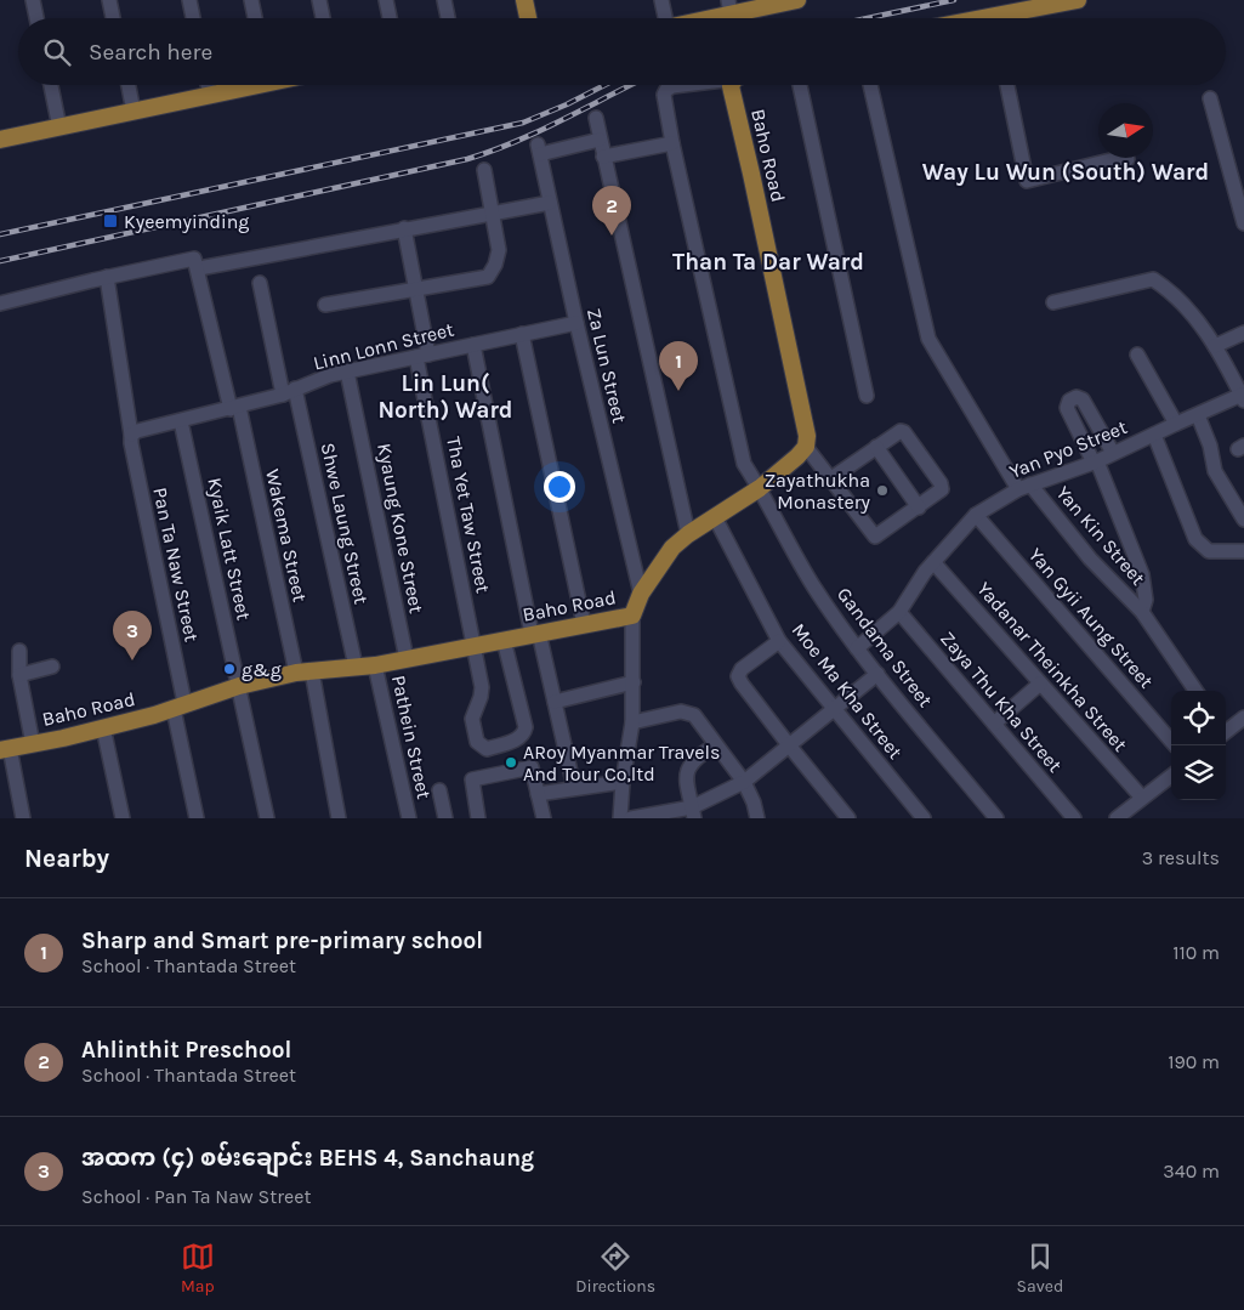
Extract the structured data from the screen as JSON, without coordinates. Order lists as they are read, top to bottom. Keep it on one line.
{"streets":{"main road":["Baho Road"],"street":["Linn Lonn Street","Za Lun Street","Yan Pyo Street","Tha Yet Taw Street","Shwe Laung Street","Kyaung Kone Street","Wakema Street","Yan Kin Street","Kyaik Latt Street","Pan Ta Naw Street","Yan Gyii Aung Street","Gandama Street","Yadanar Theinkha Street","Moe Ma Kha Street","Zaya Thu Kha Street","Pathein Street"]},"crossings":[["Baho Road","Za Lun Street"],["Baho Road","Tha Yet Taw Street"],["Baho Road","Shwe Laung Street"],["Baho Road","Kyaung Kone Street"],["Baho Road","Wakema Street"],["Baho Road","Kyaik Latt Street"],["Baho Road","Pan Ta Naw Street"],["Baho Road","Gandama Street"],["Baho Road","Moe Ma Kha Street"],["Baho Road","Pathein Street"],["Linn Lonn Street","Za Lun Street"],["Linn Lonn Street","Tha Yet Taw Street"],["Linn Lonn Street","Shwe Laung Street"],["Linn Lonn Street","Kyaung Kone Street"],["Linn Lonn Street","Wakema Street"],["Linn Lonn Street","Kyaik Latt Street"],["Linn Lonn Street","Pan Ta Naw Street"],["Yan Pyo Street","Yan Kin Street"],["Yan Pyo Street","Yan Gyii Aung Street"],["Yan Pyo Street","Gandama Street"],["Yan Pyo Street","Yadanar Theinkha Street"],["Yan Pyo Street","Zaya Thu Kha Street"]],"districts":["Way Lu Wun (South) Ward","Than Ta Dar Ward","Lin Lun( North) Ward"],"places":{"transit":["Kyeemyinding"],"other":["Zayathukha Monastery","g&g","ARoy Myanmar Travels And Tour Co,ltd"]},"north":"right","page":{"search":"Search here","pins":["2","1","3"],"heading":["Nearby","3 results"],"list":[{"mark":"1","name":"Sharp and Smart pre-primary school","note":"School · Thantada Street","value":"110 m"},{"mark":"2","name":"Ahlinthit Preschool","note":"School · Thantada Street","value":"190 m"},{"mark":"3","name":"အထက (၄) စမ်းချောင်း BEHS 4, Sanchaung","note":"School · Pan Ta Naw Street","value":"340 m"}],"nav":["Map","Directions","Saved"]}}
